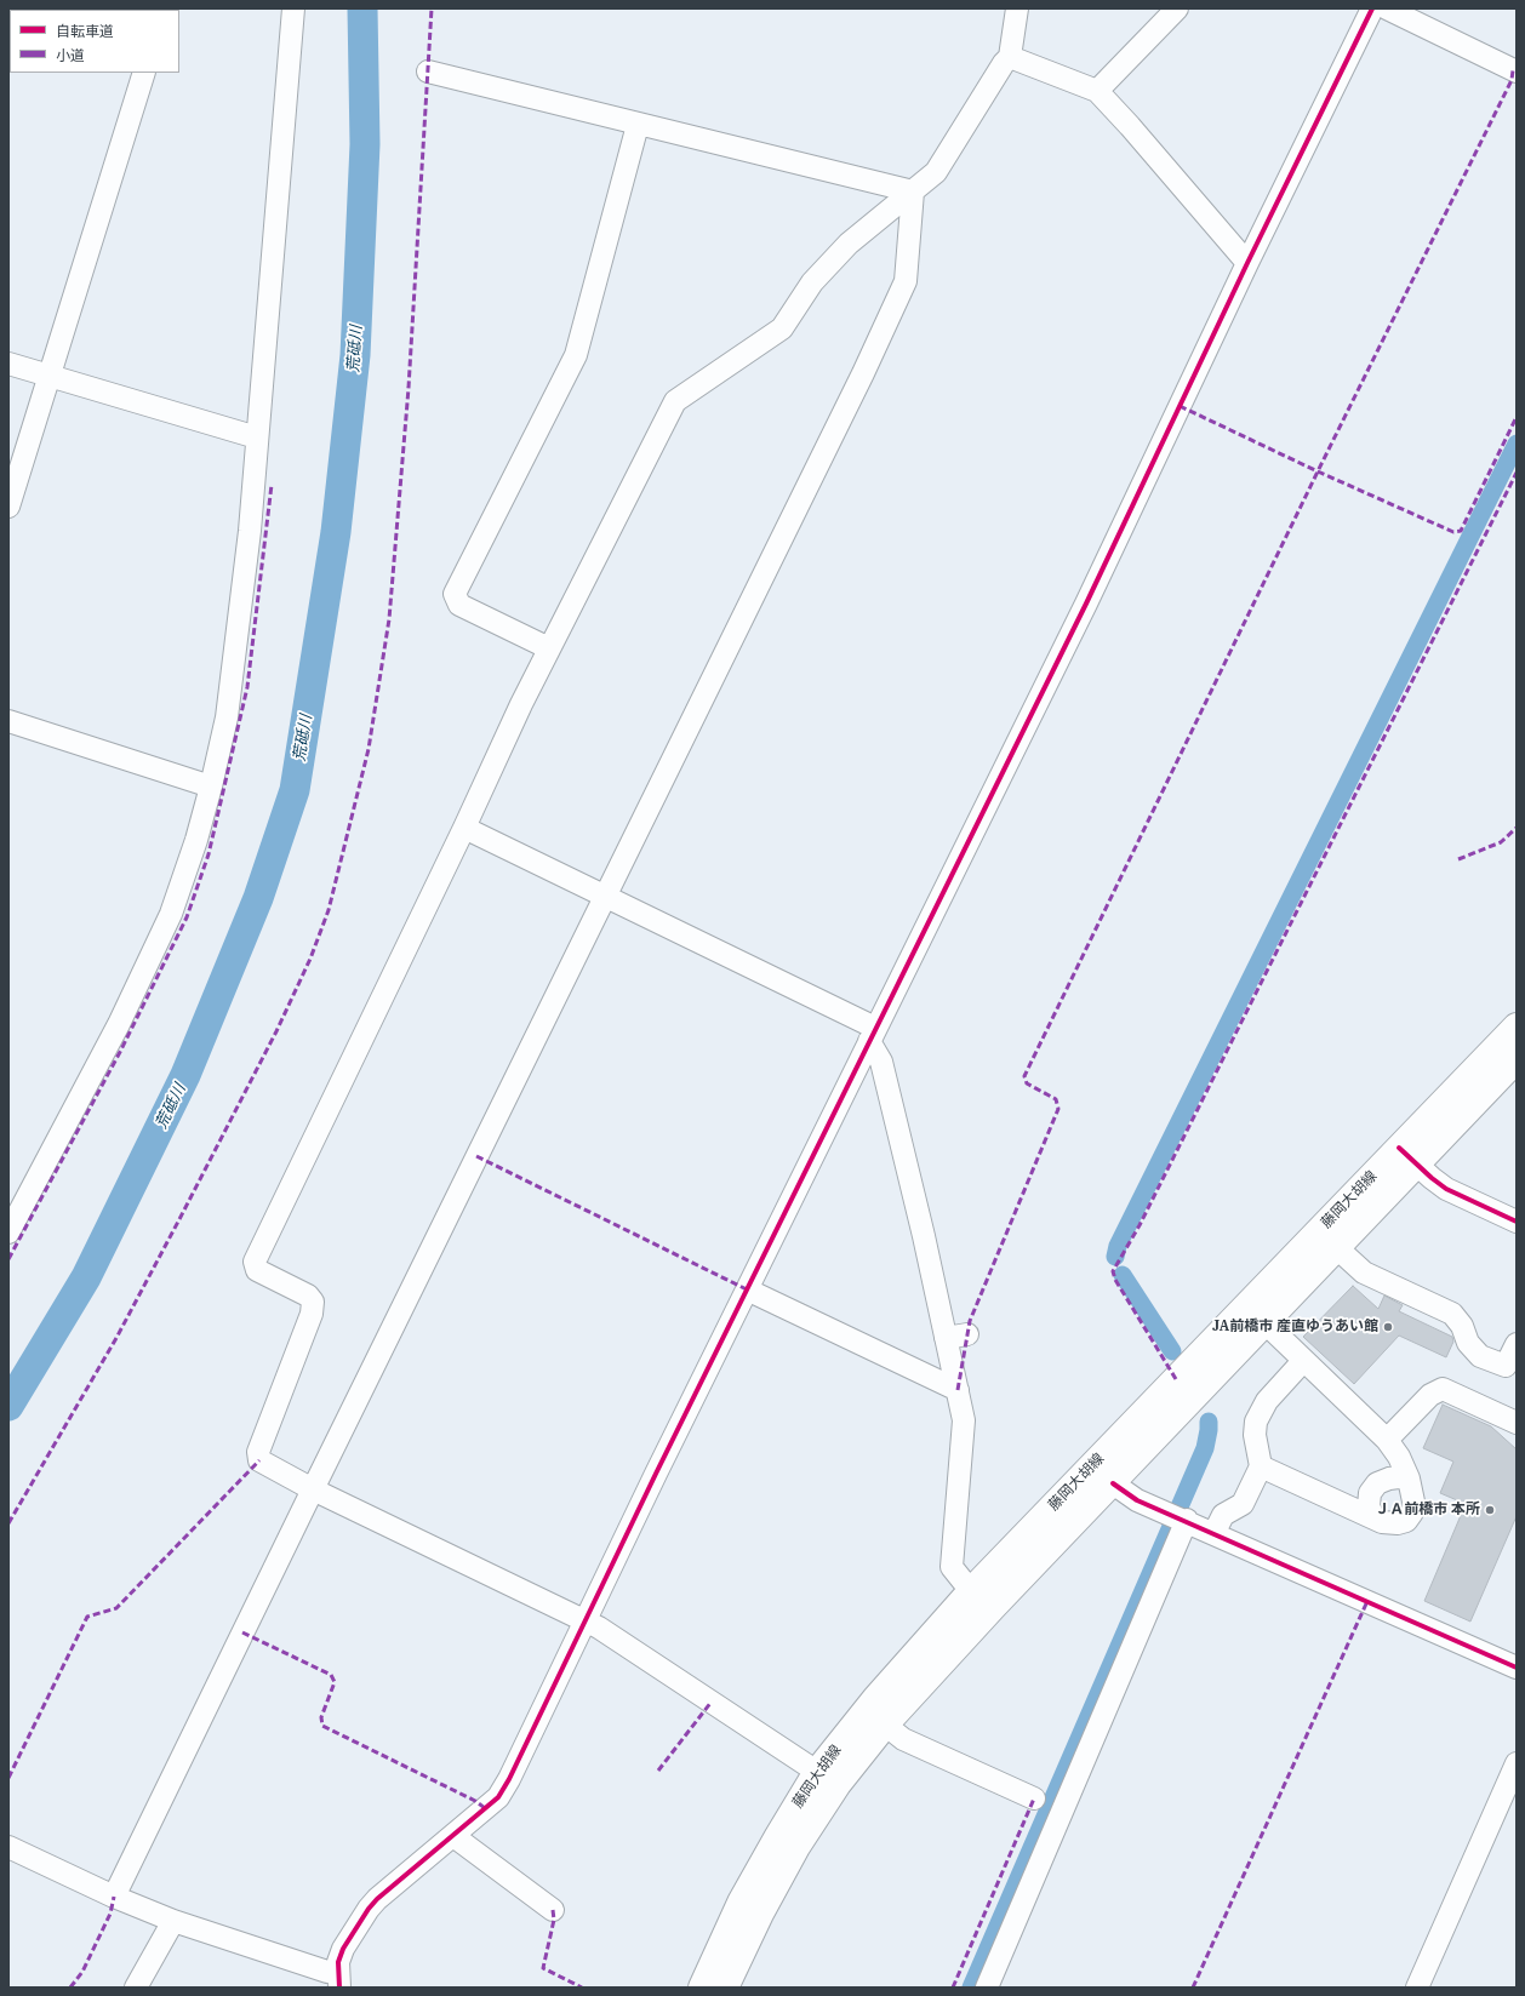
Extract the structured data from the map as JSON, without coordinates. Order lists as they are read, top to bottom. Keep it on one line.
{"streets":{"main road":["藤岡大胡線"]},"water":["荒砥川"],"places":["JA前橋市 産直ゆうあい館","ＪＡ前橋市 本所"],"legend":["自転車道","小道"]}
